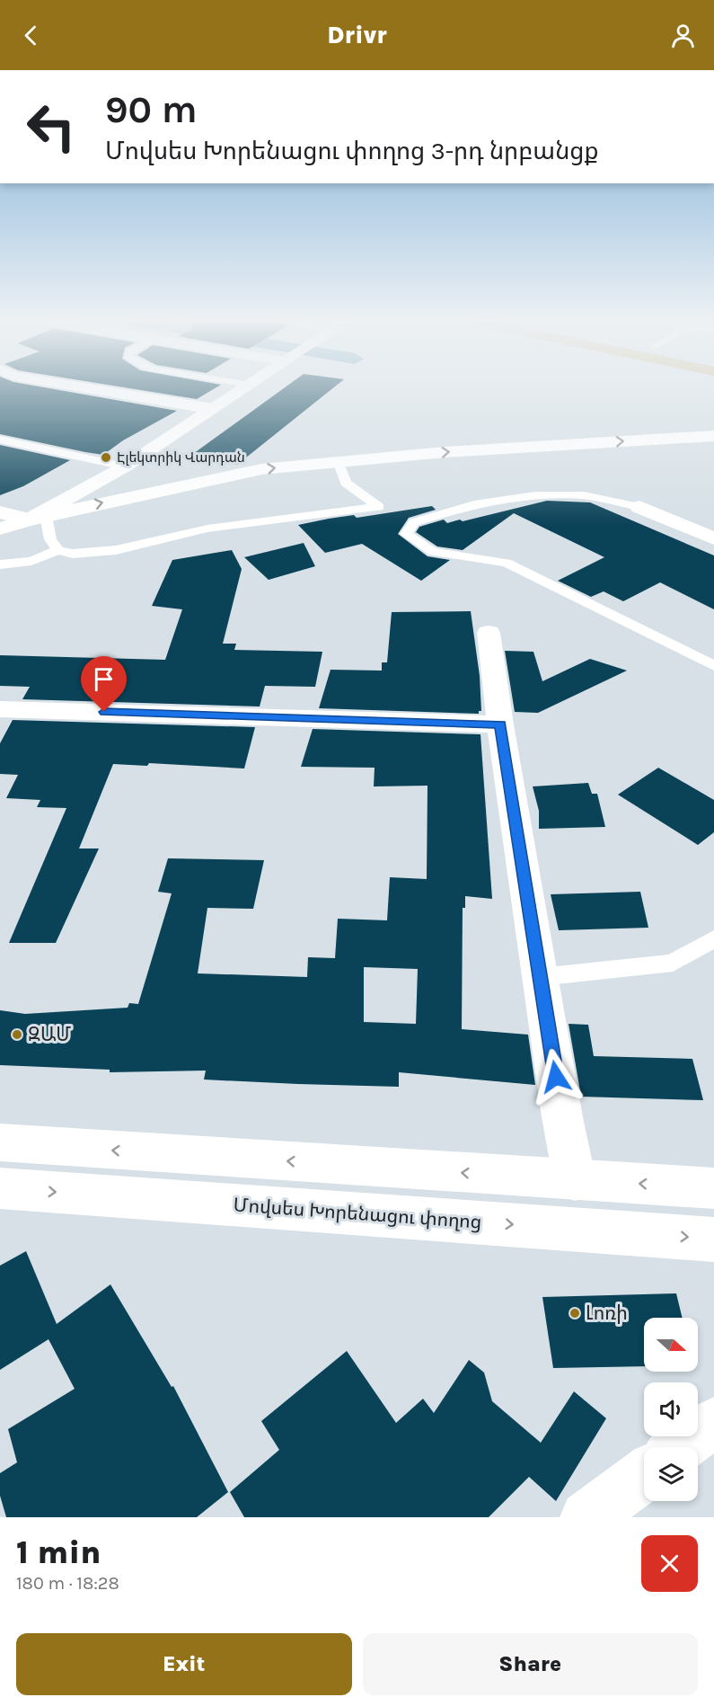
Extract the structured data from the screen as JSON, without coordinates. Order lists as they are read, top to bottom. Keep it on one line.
{"streets":{"main road":["Մովսես Խորենացու փողոց"]},"places":["Էլեկտրիկ Վարդան","ԶԱՄ","Լոռի"],"north":"right","page":{"header":"Drivr","turn":["90 m","Մովսես Խորենացու փողոց 3-րդ նրբանցք"],"heading":["1 min","180 m · 18:28"],"buttons":["Exit","Share"]}}
